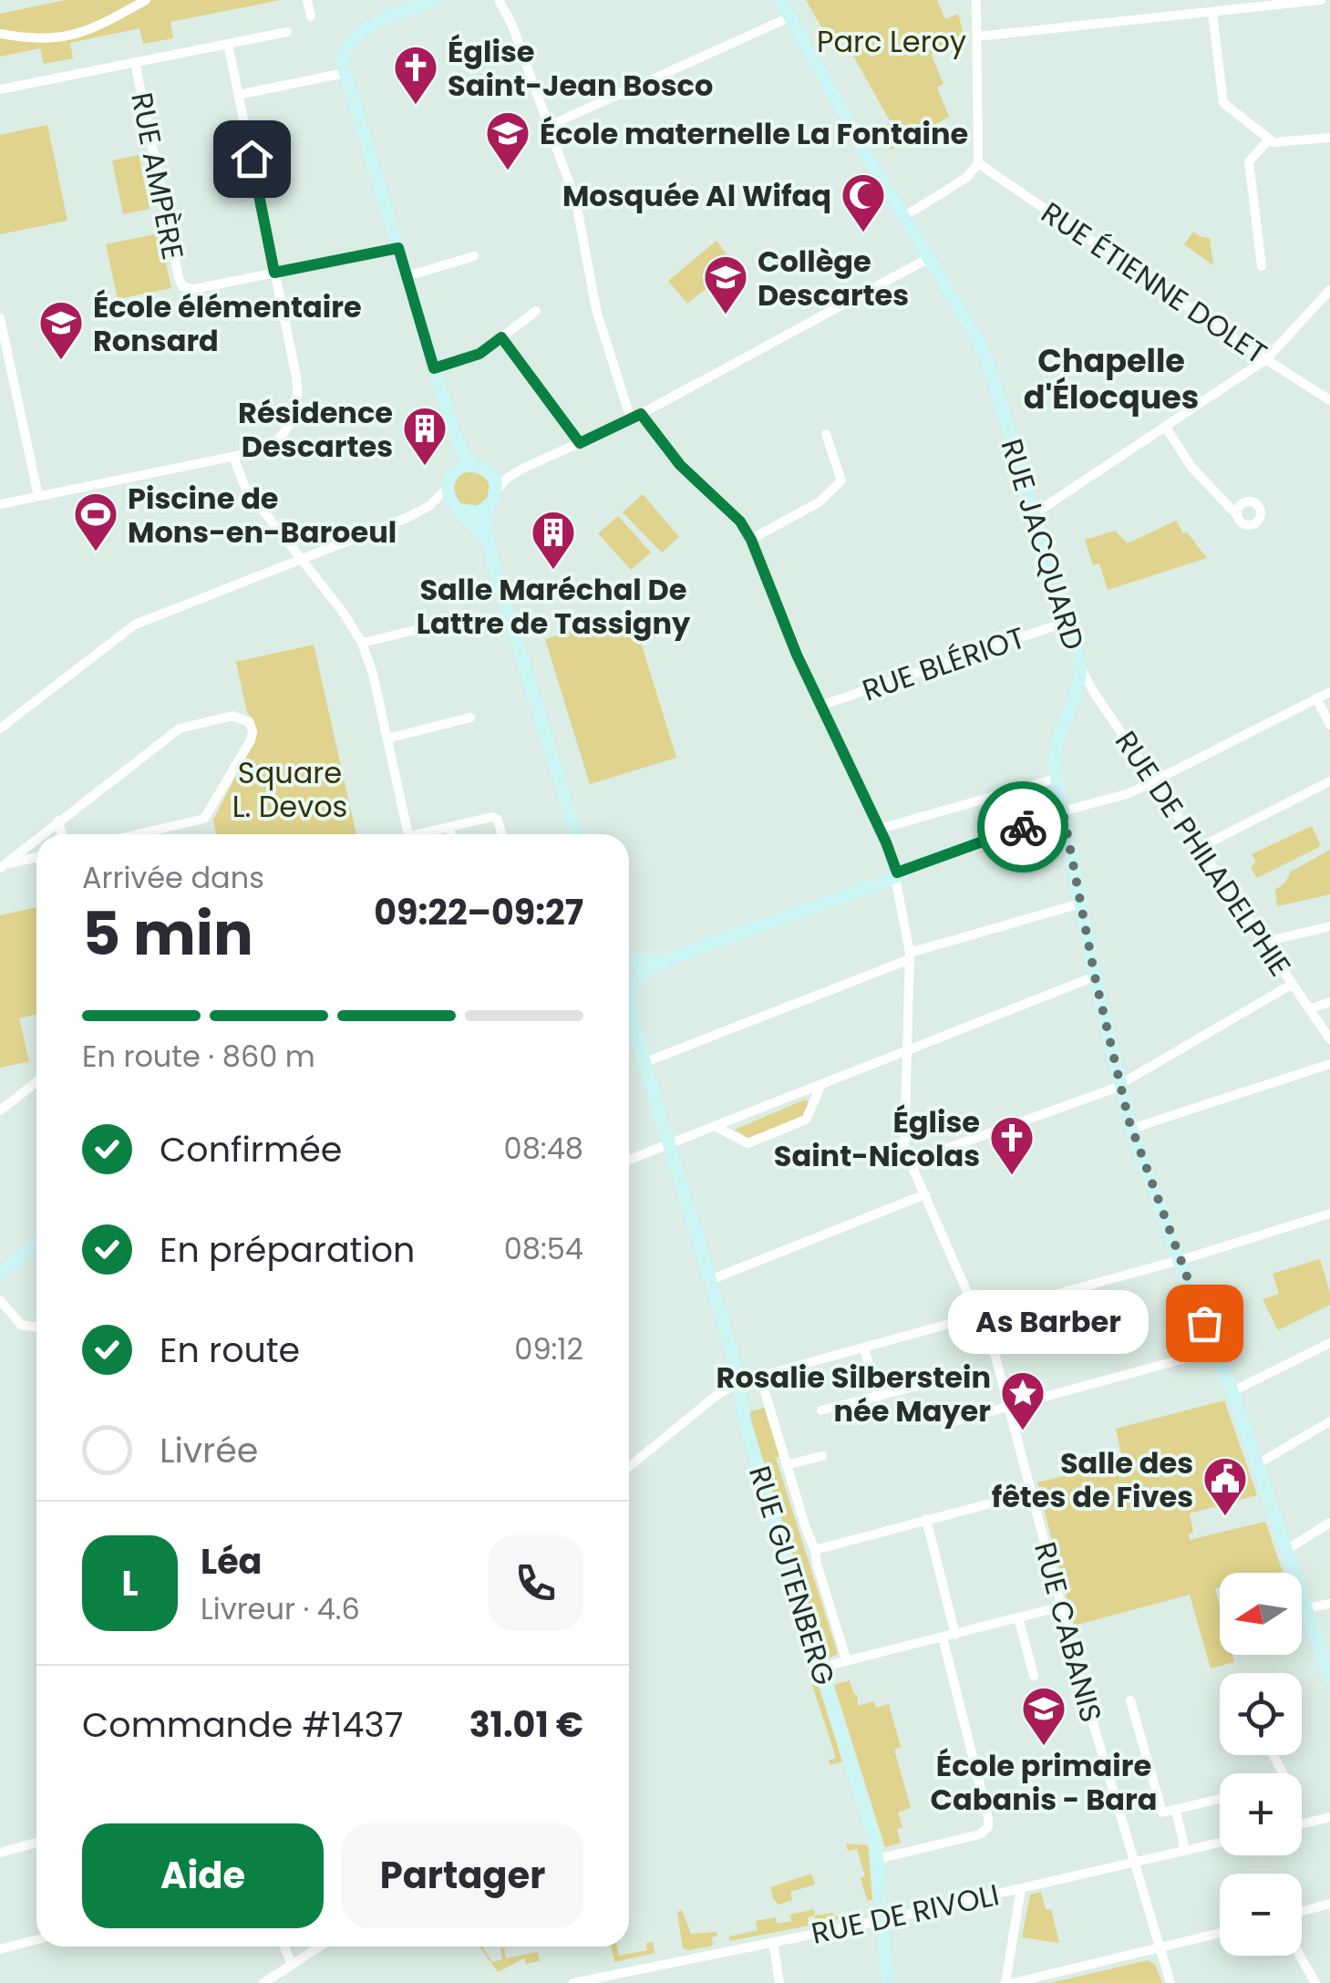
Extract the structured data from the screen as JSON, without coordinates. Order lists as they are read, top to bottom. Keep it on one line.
{"streets":{"street":["RUE AMPÈRE","RUE ÉTIENNE DOLET","RUE JACQUARD","RUE BLÉRIOT","RUE DE PHILADELPHIE","RUE GUTENBERG","RUE CABANIS","RUE DE RIVOLI"]},"crossings":[["RUE JACQUARD","RUE BLÉRIOT"],["RUE JACQUARD","RUE DE PHILADELPHIE"],["RUE GUTENBERG","RUE DE RIVOLI"],["RUE CABANIS","RUE DE RIVOLI"]],"districts":["Chapelle d'Élocques"],"parks":["Parc Leroy","Square L. Devos"],"places":{"church":["Église Saint-Jean Bosco","Église Saint-Nicolas"],"school or university":["École maternelle La Fontaine","Collège Descartes","École élémentaire Ronsard","École primaire Cabanis - Bara"],"mosque":["Mosquée Al Wifaq"],"building":["Résidence Descartes","Salle Maréchal De Lattre de Tassigny"],"sports":["Piscine de Mons-en-Baroeul"],"other":["As Barber"],"place":["Rosalie Silberstein née Mayer"],"public building":["Salle des fêtes de Fives"]},"north":"left","page":{"heading":["5 min","Arrivée dans","09:22–09:27"],"panel":["Léa","Livreur · 4.6","Commande #1437","31.01 €"],"bar":"En route · 860 m","list":[["Confirmée","08:48"],["En préparation","08:54"],["En route","09:12"],"Livrée"],"bubble":"As Barber","round":"L","map_buttons":["+","−"],"buttons":["Aide","Partager"]}}
